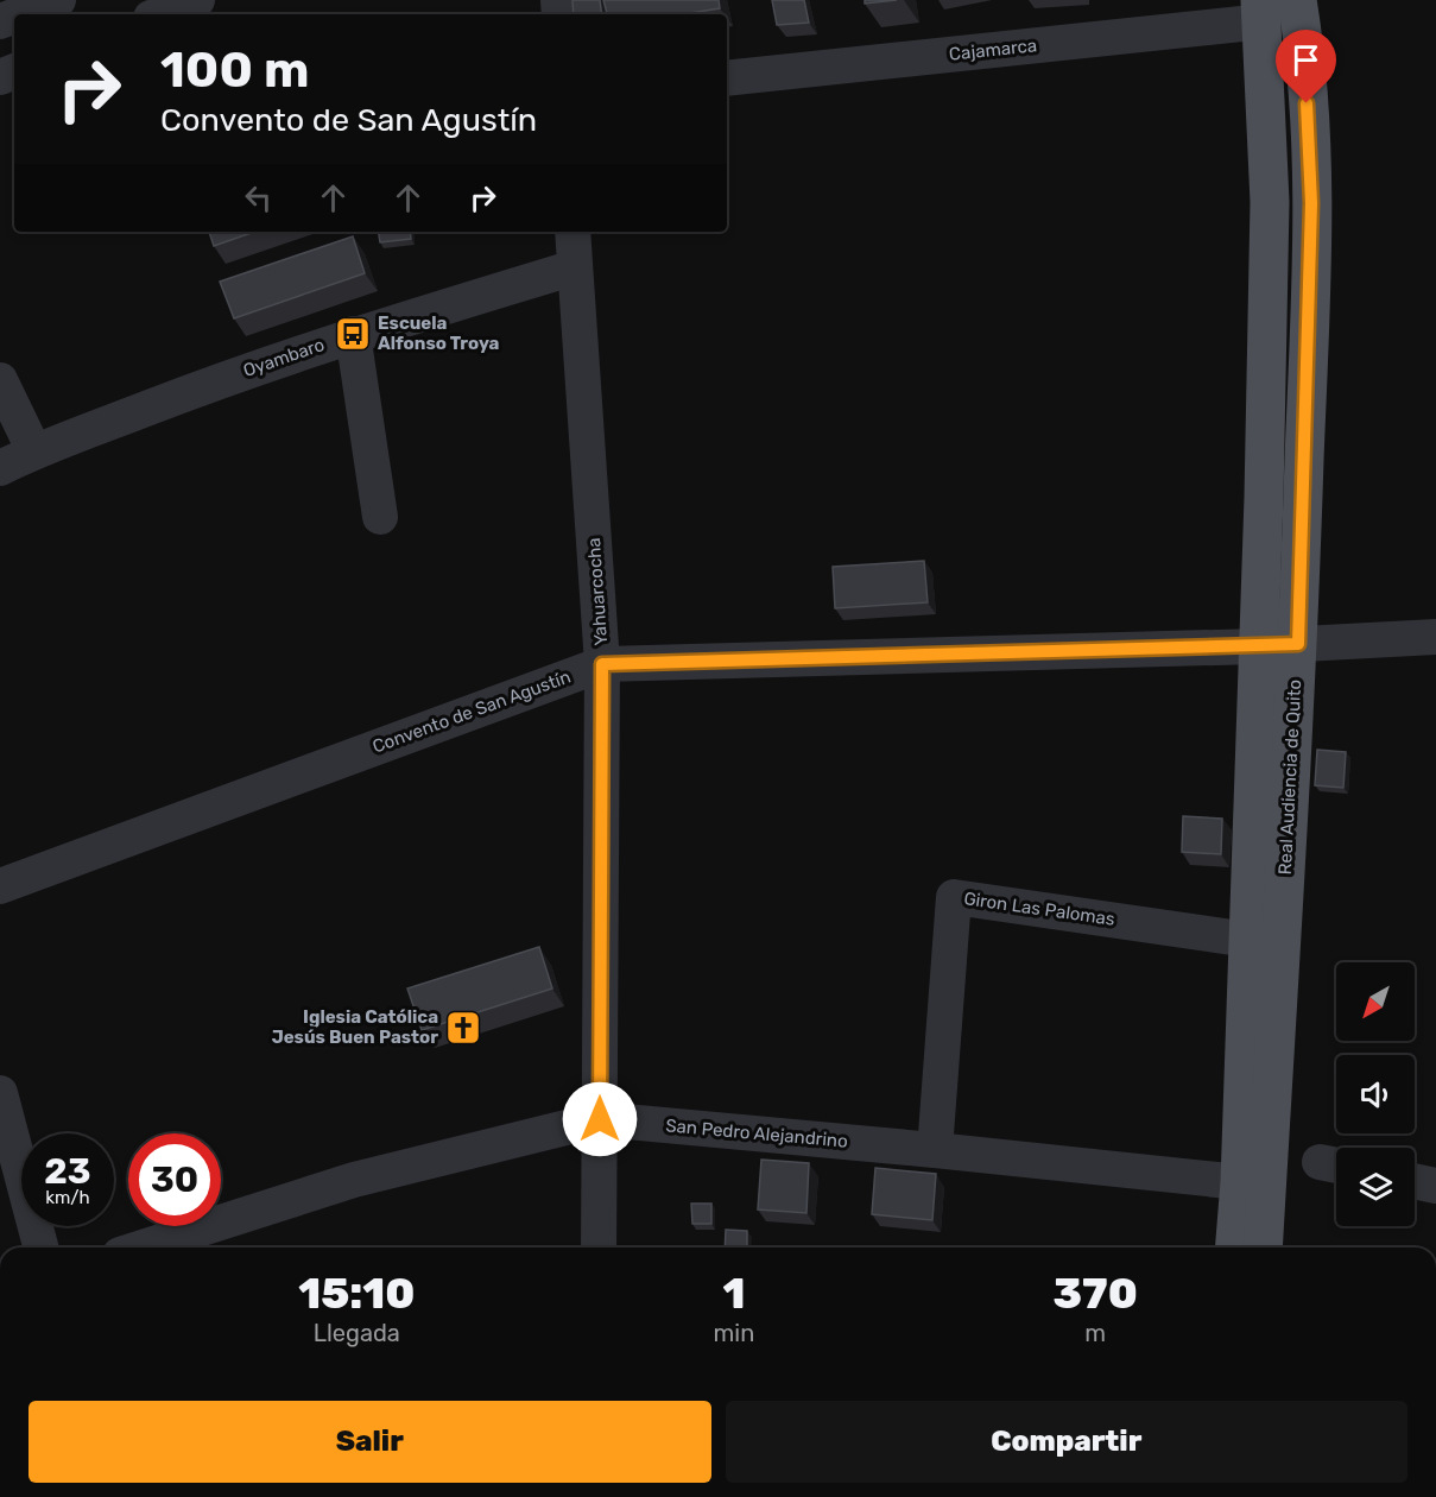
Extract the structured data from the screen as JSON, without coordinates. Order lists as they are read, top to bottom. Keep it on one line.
{"streets":{"main road":["Real Audiencia de Quito"],"street":["Cajamarca","Oyambaro","Yahuarcocha","Convento de San Agustín","Giron Las Palomas","San Pedro Alejandrino"]},"crossings":[["Cajamarca","Real Audiencia de Quito"],["Oyambaro","Yahuarcocha"],["Yahuarcocha","Convento de San Agustín"],["Yahuarcocha","San Pedro Alejandrino"],["Convento de San Agustín","Real Audiencia de Quito"],["Real Audiencia de Quito","Giron Las Palomas"],["Real Audiencia de Quito","San Pedro Alejandrino"],["Giron Las Palomas","San Pedro Alejandrino"]],"places":{"bus stop":["Escuela Alfonso Troya"],"church":["Iglesia Católica Jesús Buen Pastor"]},"north":"bottom left","page":{"turn":["100 m","Convento de San Agustín"],"speed":"23 km/h","limit":"30","eta":["15:10","Llegada","1","min","370","m"],"buttons":["Salir","Compartir"]}}
